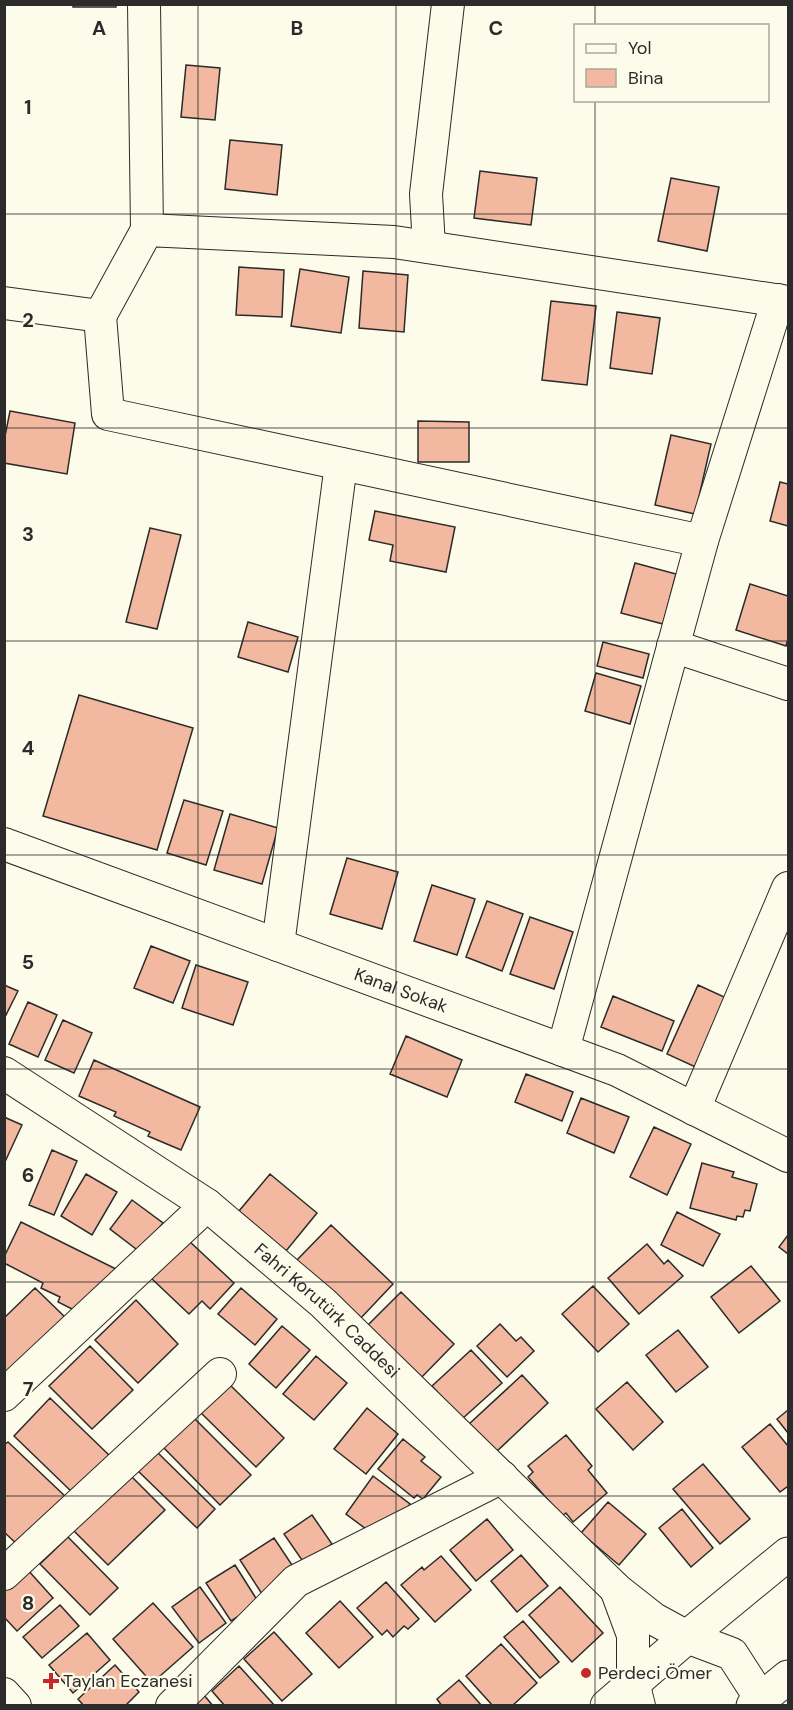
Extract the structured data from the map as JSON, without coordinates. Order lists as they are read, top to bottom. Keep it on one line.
{"streets":{"street":["Kanal Sokak","Fahri Korutürk Caddesi"]},"places":{"other":["Perdeci Ömer"],"health":["Taylan Eczanesi"]},"legend":["Yol","Bina"],"grid":{"columns":["A","B","C"],"rows":["1","2","3","4","5","6","7","8"]}}
